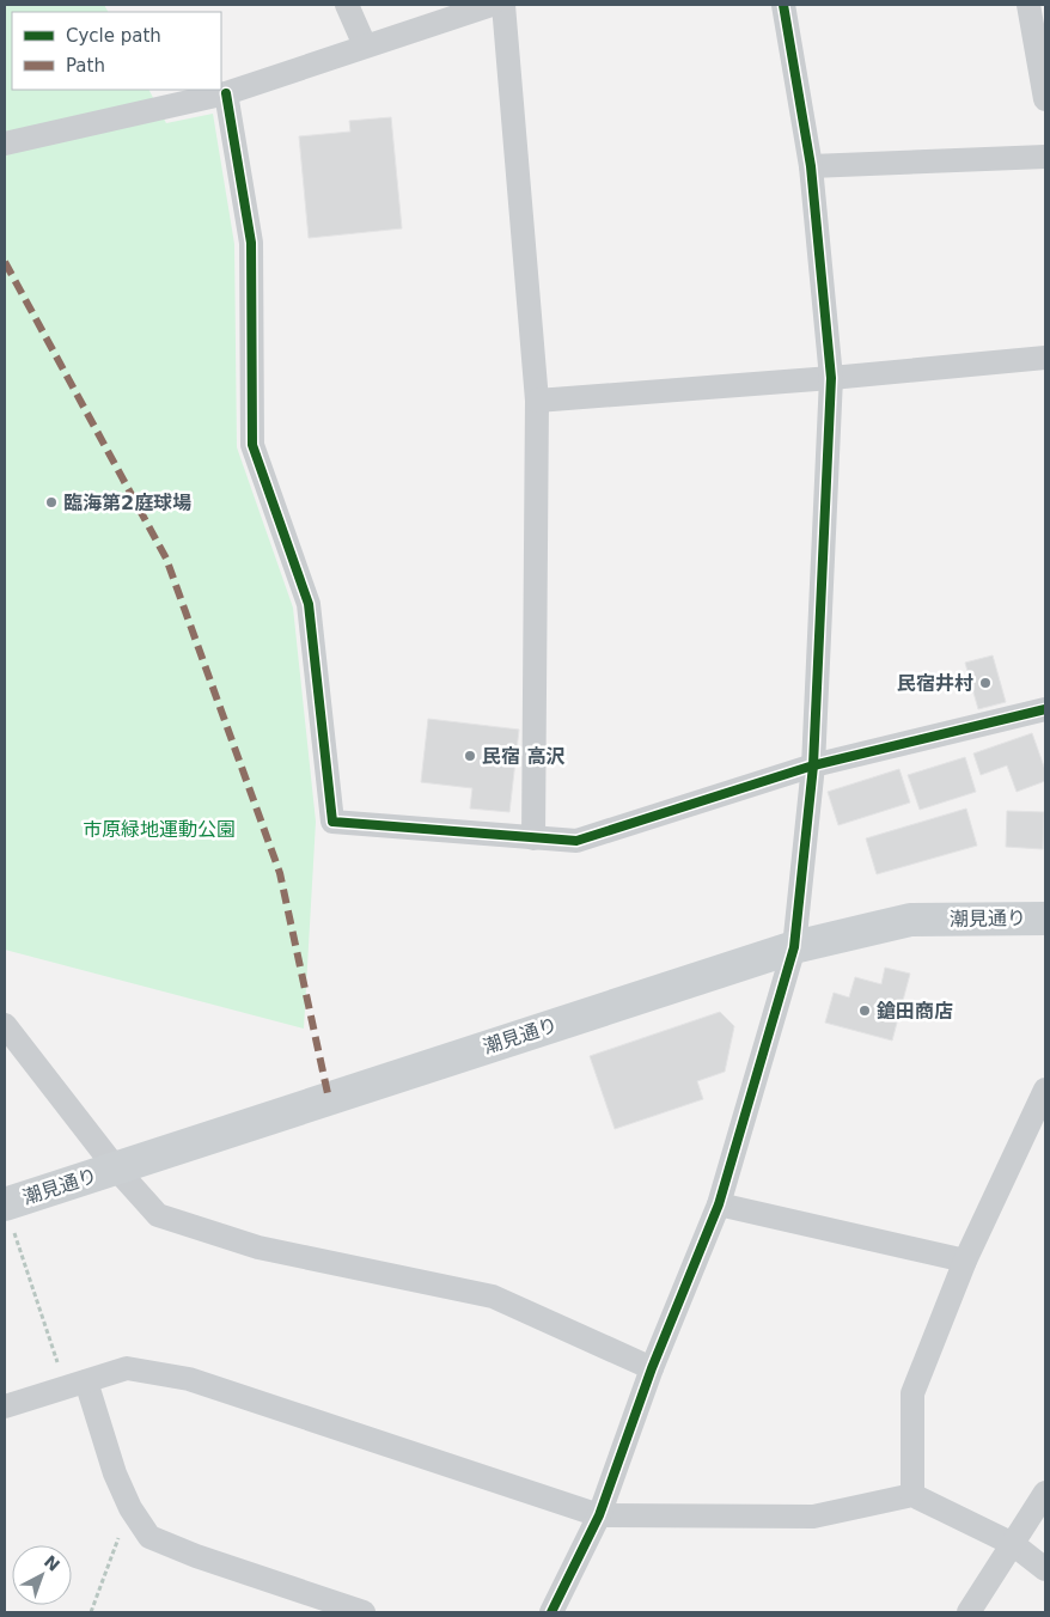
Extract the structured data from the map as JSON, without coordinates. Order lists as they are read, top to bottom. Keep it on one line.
{"streets":{"street":["潮見通り"]},"parks":["市原緑地運動公園"],"places":["臨海第2庭球場","民宿井村","民宿 高沢","鎗田商店"],"legend":["Cycle path","Path"],"north":"top right"}
